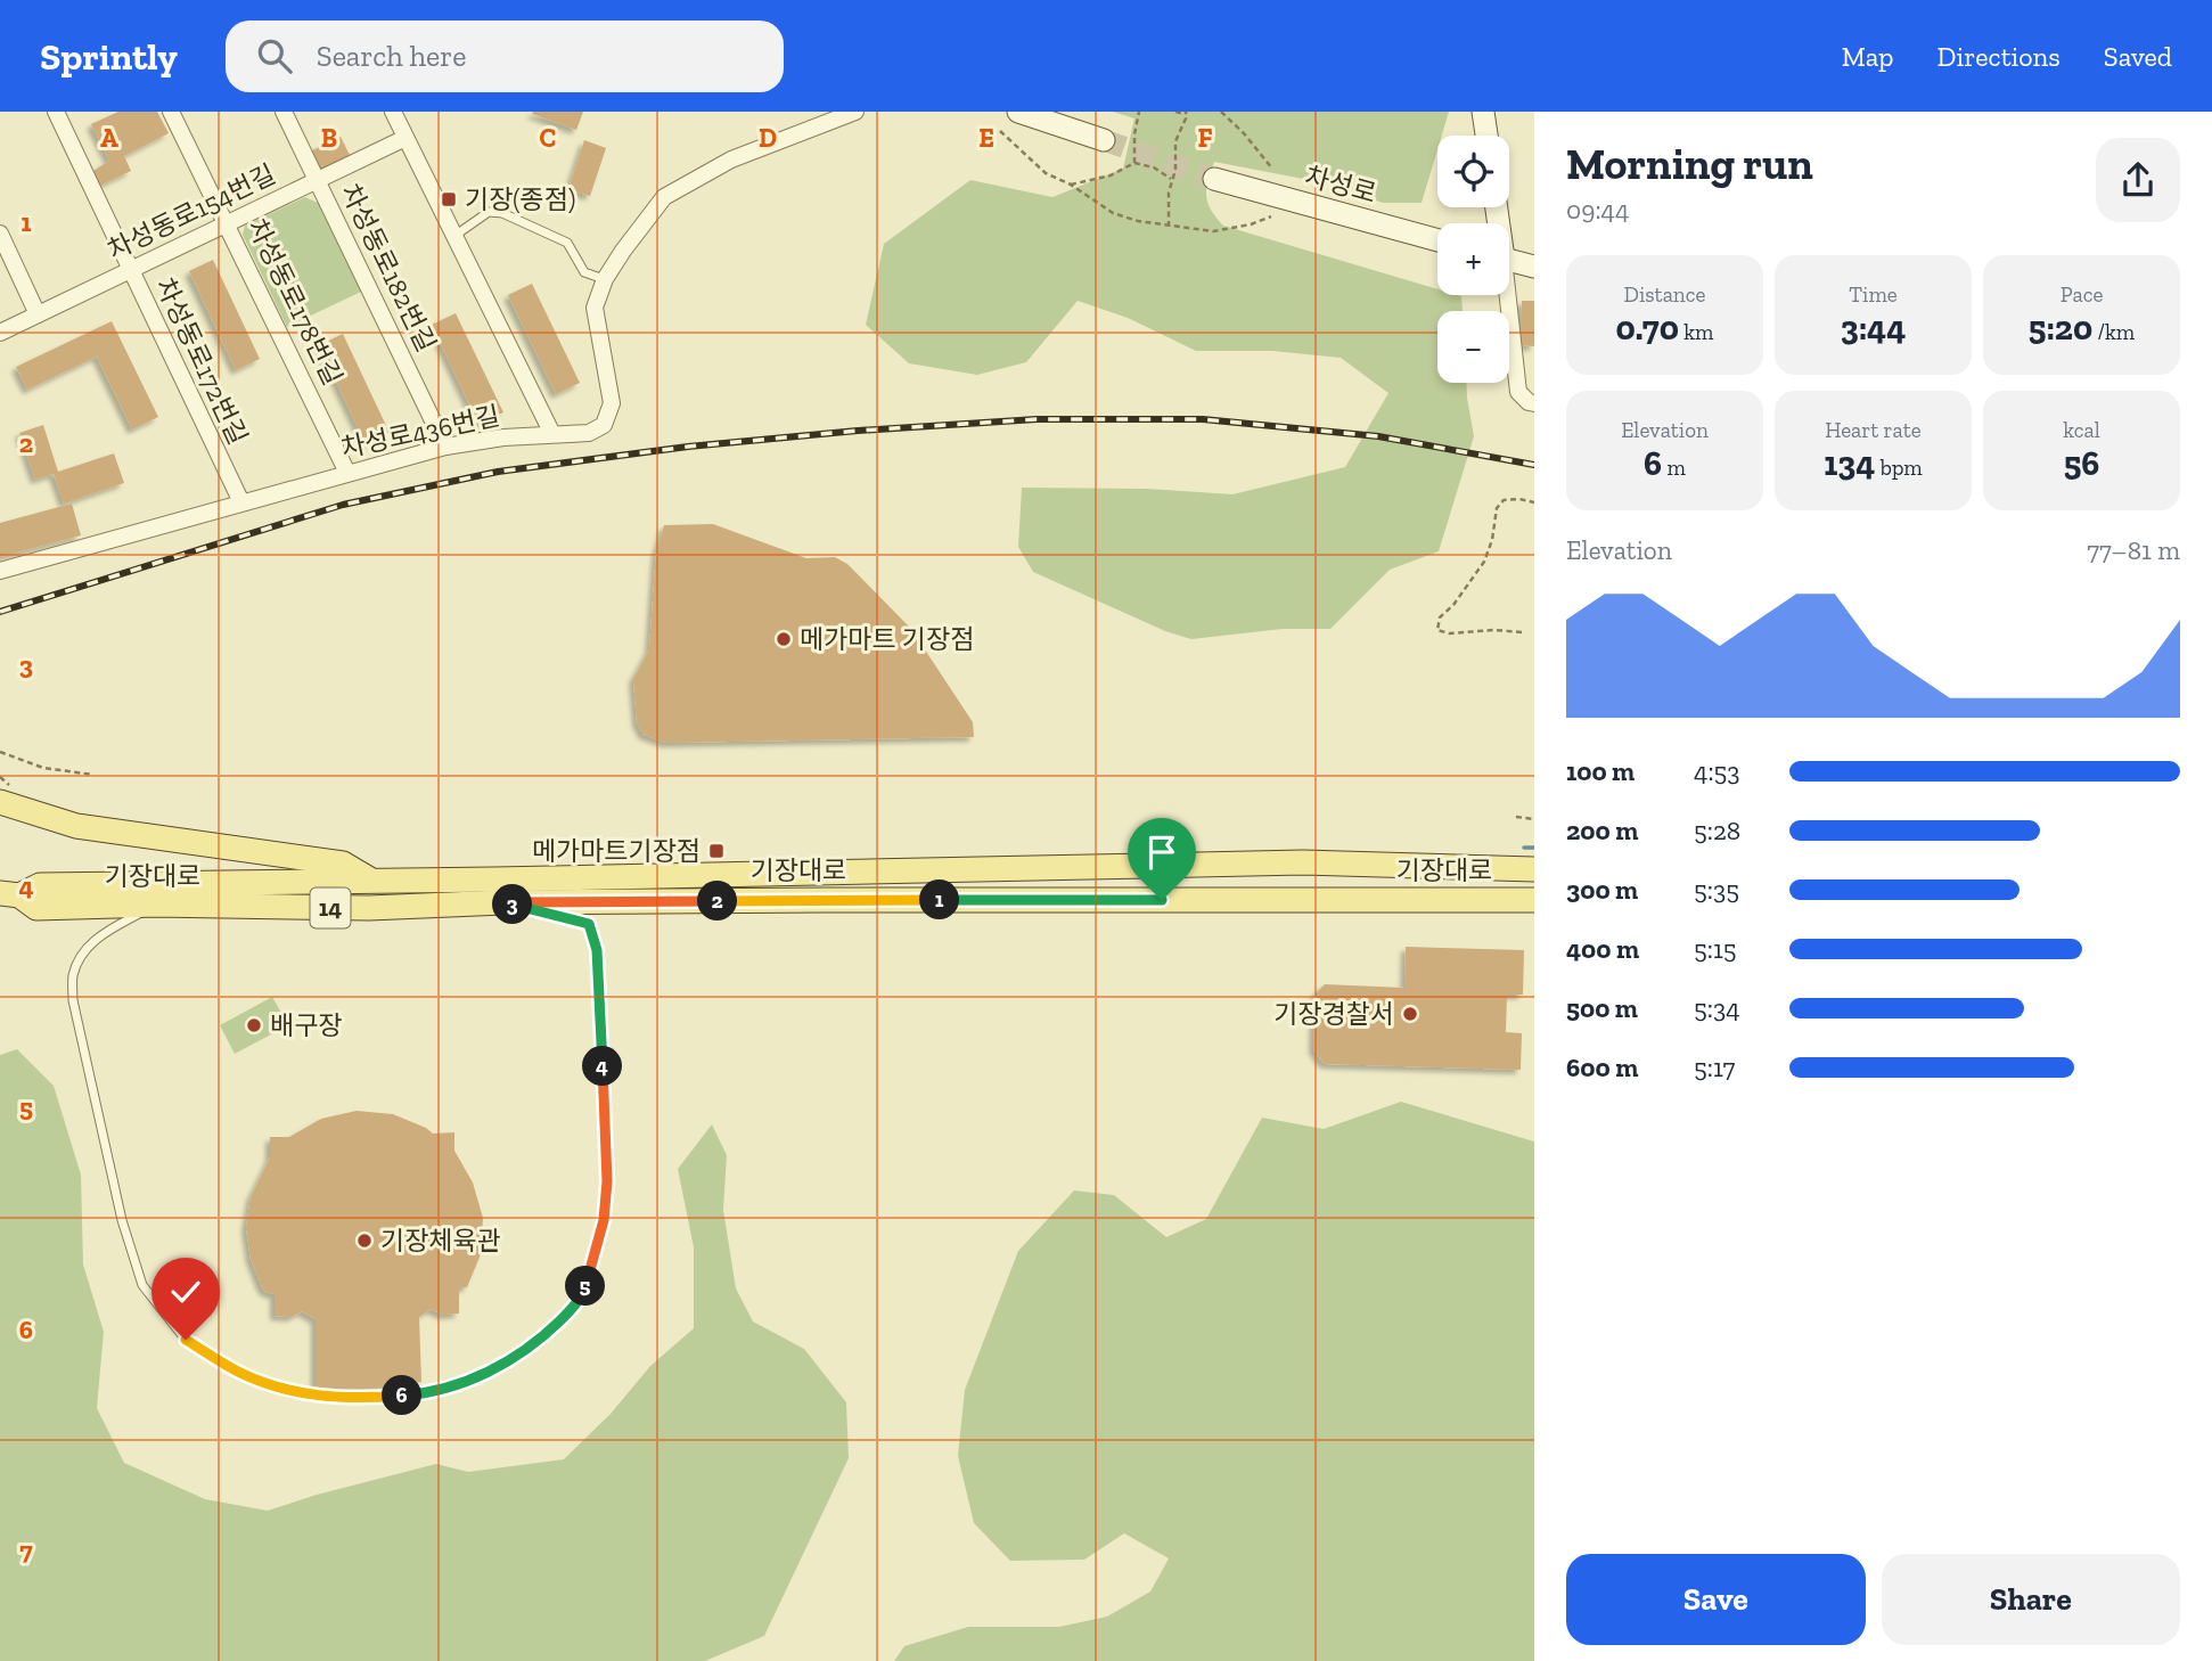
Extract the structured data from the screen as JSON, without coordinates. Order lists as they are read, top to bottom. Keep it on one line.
{"streets":{"main road":["차성로","기장대로","14"],"street":["차성동로154번길","차성동로182번길","차성동로178번길","차성동로172번길","차성로436번길"]},"crossings":[["차성동로154번길","차성동로182번길"],["차성동로154번길","차성동로178번길"],["차성동로154번길","차성동로172번길"],["차성동로154번길","차성로436번길"],["차성동로182번길","차성로436번길"],["차성동로178번길","차성로436번길"],["차성동로172번길","차성로436번길"]],"places":{"transit":["기장(종점)","메가마트기장점"],"other":["메가마트 기장점","기장경찰서","배구장","기장체육관"]},"page":{"header":"Sprintly","search":"Search here","nav":["Map","Directions","Saved"],"heading":["Morning run","09:44"],"map_buttons":["+","−"],"stats":[["Distance","0.70 km"],["Time","3:44"],["Pace","5:20 /km"],["Elevation","6 m"],["Heart rate","134 bpm"],["kcal","56"]],"chart":["Elevation","77–81 m"],"list":[{"name":"100 m","note":"4:53"},{"name":"200 m","note":"5:28"},{"name":"300 m","note":"5:35"},{"name":"400 m","note":"5:15"},{"name":"500 m","note":"5:34"},{"name":"600 m","note":"5:17"}],"pins":["1","2","3","4","5","6"],"buttons":["Save","Share"]},"grid":{"columns":["A","B","C","D","E","F"],"rows":["1","2","3","4","5","6","7"]}}
